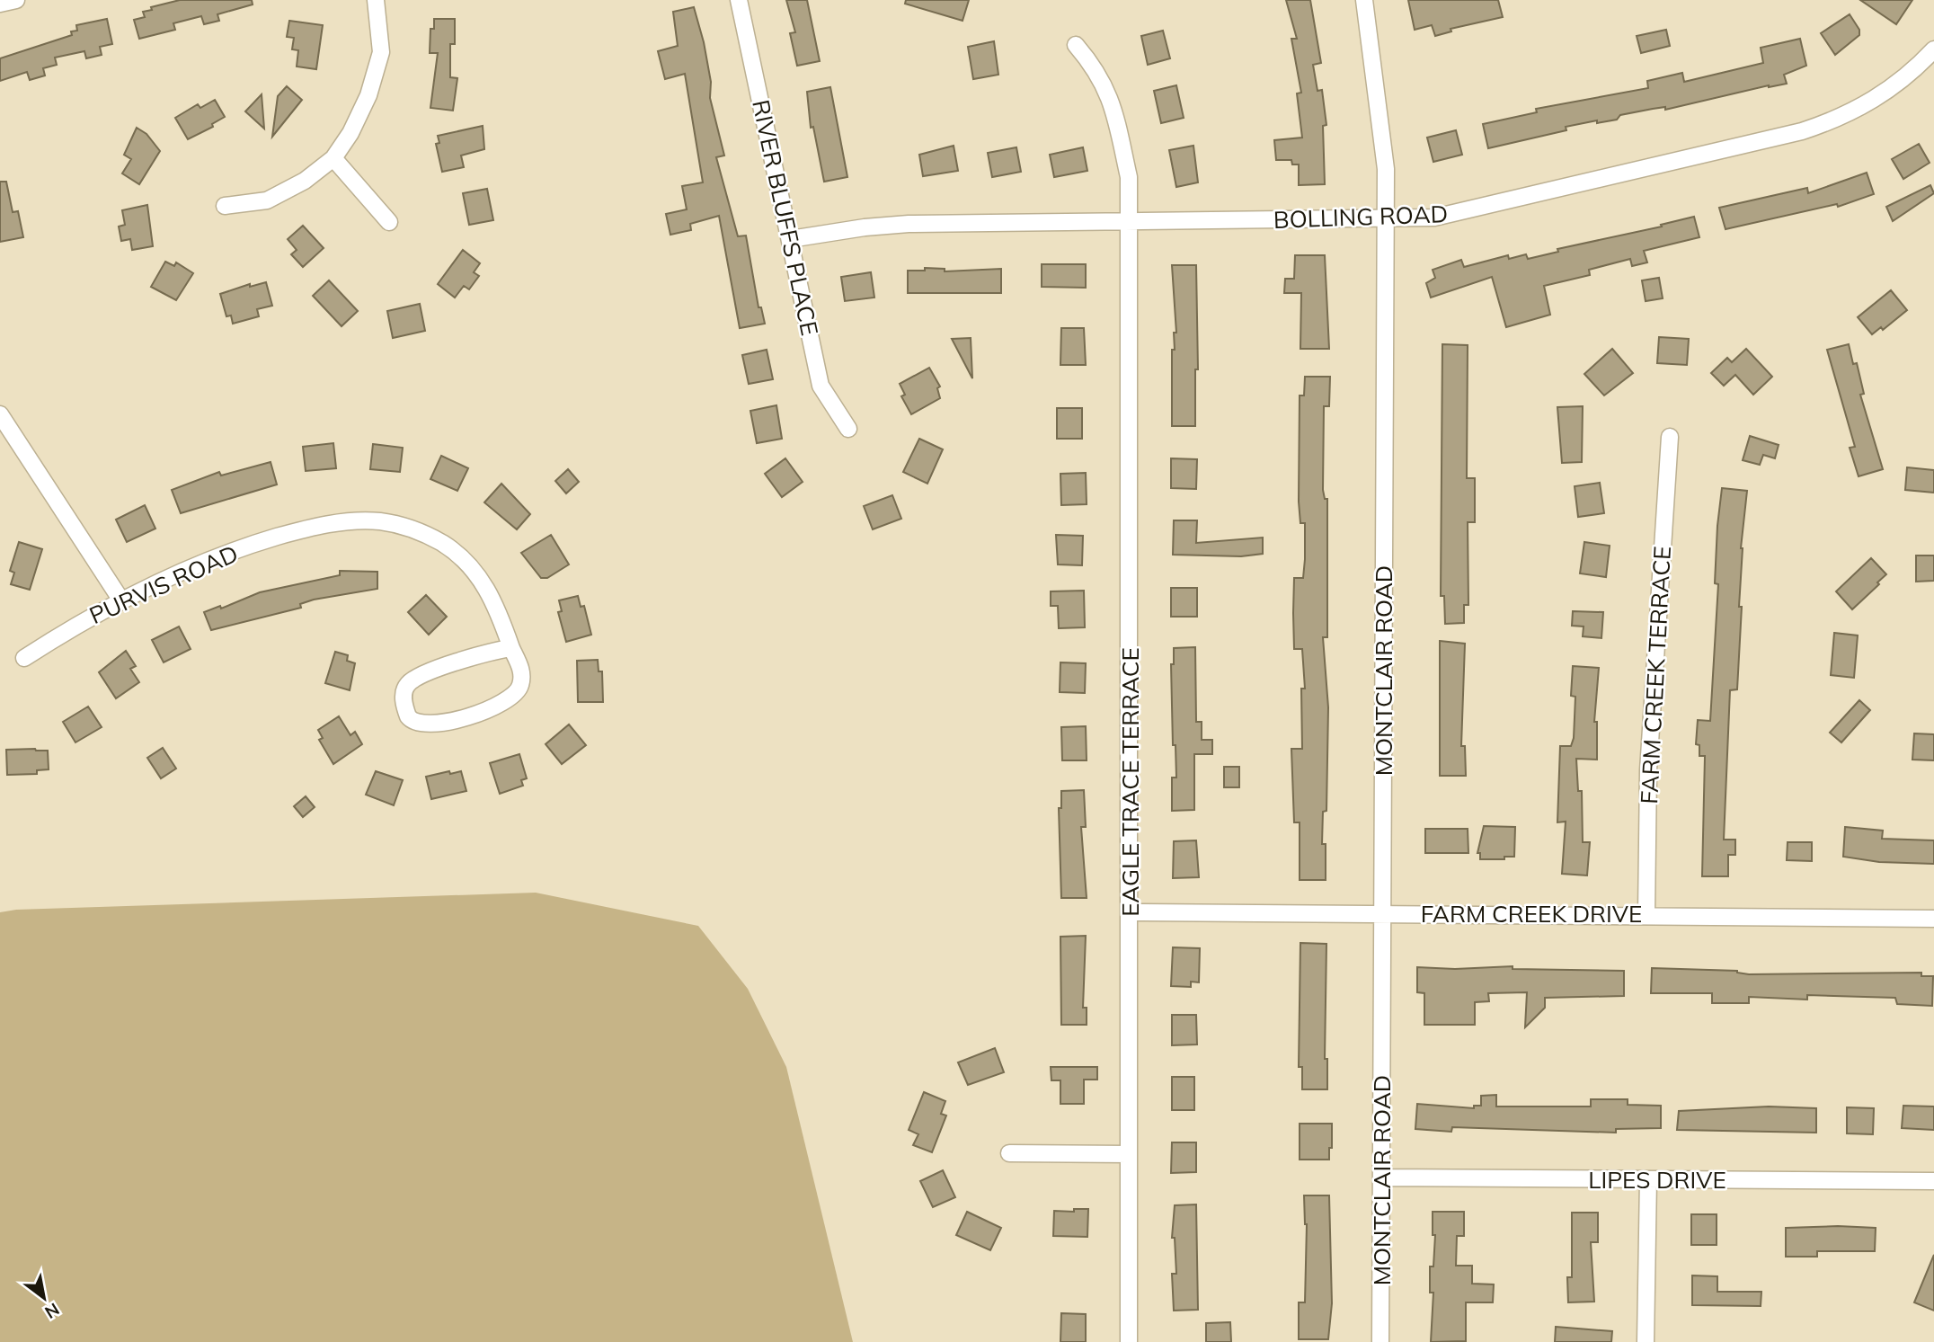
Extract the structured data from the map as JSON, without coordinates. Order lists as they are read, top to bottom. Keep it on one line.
{"streets":{"street":["BOLLING ROAD","RIVER BLUFFS PLACE","PURVIS ROAD","MONTCLAIR ROAD","FARM CREEK TERRACE","EAGLE TRACE TERRACE","FARM CREEK DRIVE","LIPES DRIVE"]},"crossings":[["BOLLING ROAD","RIVER BLUFFS PLACE"],["BOLLING ROAD","MONTCLAIR ROAD"],["BOLLING ROAD","EAGLE TRACE TERRACE"],["MONTCLAIR ROAD","FARM CREEK DRIVE"],["MONTCLAIR ROAD","LIPES DRIVE"],["FARM CREEK TERRACE","FARM CREEK DRIVE"],["EAGLE TRACE TERRACE","FARM CREEK DRIVE"]],"north":"bottom right"}
